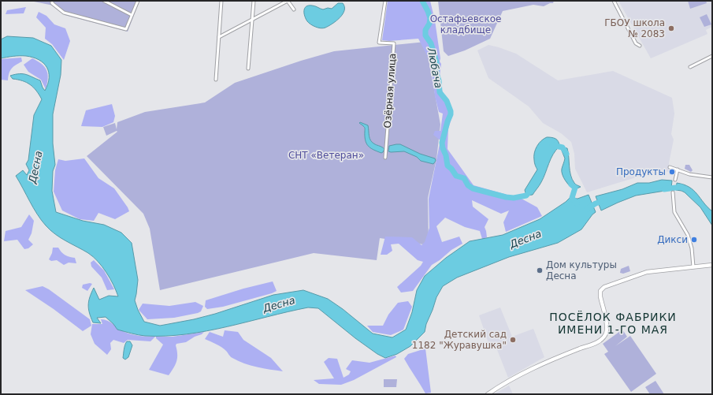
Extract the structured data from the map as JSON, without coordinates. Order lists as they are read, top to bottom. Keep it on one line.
{"streets":{"street":["Озёрная улица"]},"districts":["ПОСЁЛОК ФАБРИКИ ИМЕНИ 1-ГО МАЯ"],"water":["Любача","Десна"],"parks":["Остафьевское кладбище","СНТ «Ветеран»"],"places":["ГБОУ школа № 2083","Продукты","Дикси","Дом культуры Десна","Детский сад 1182 \"Журавушка\""]}
